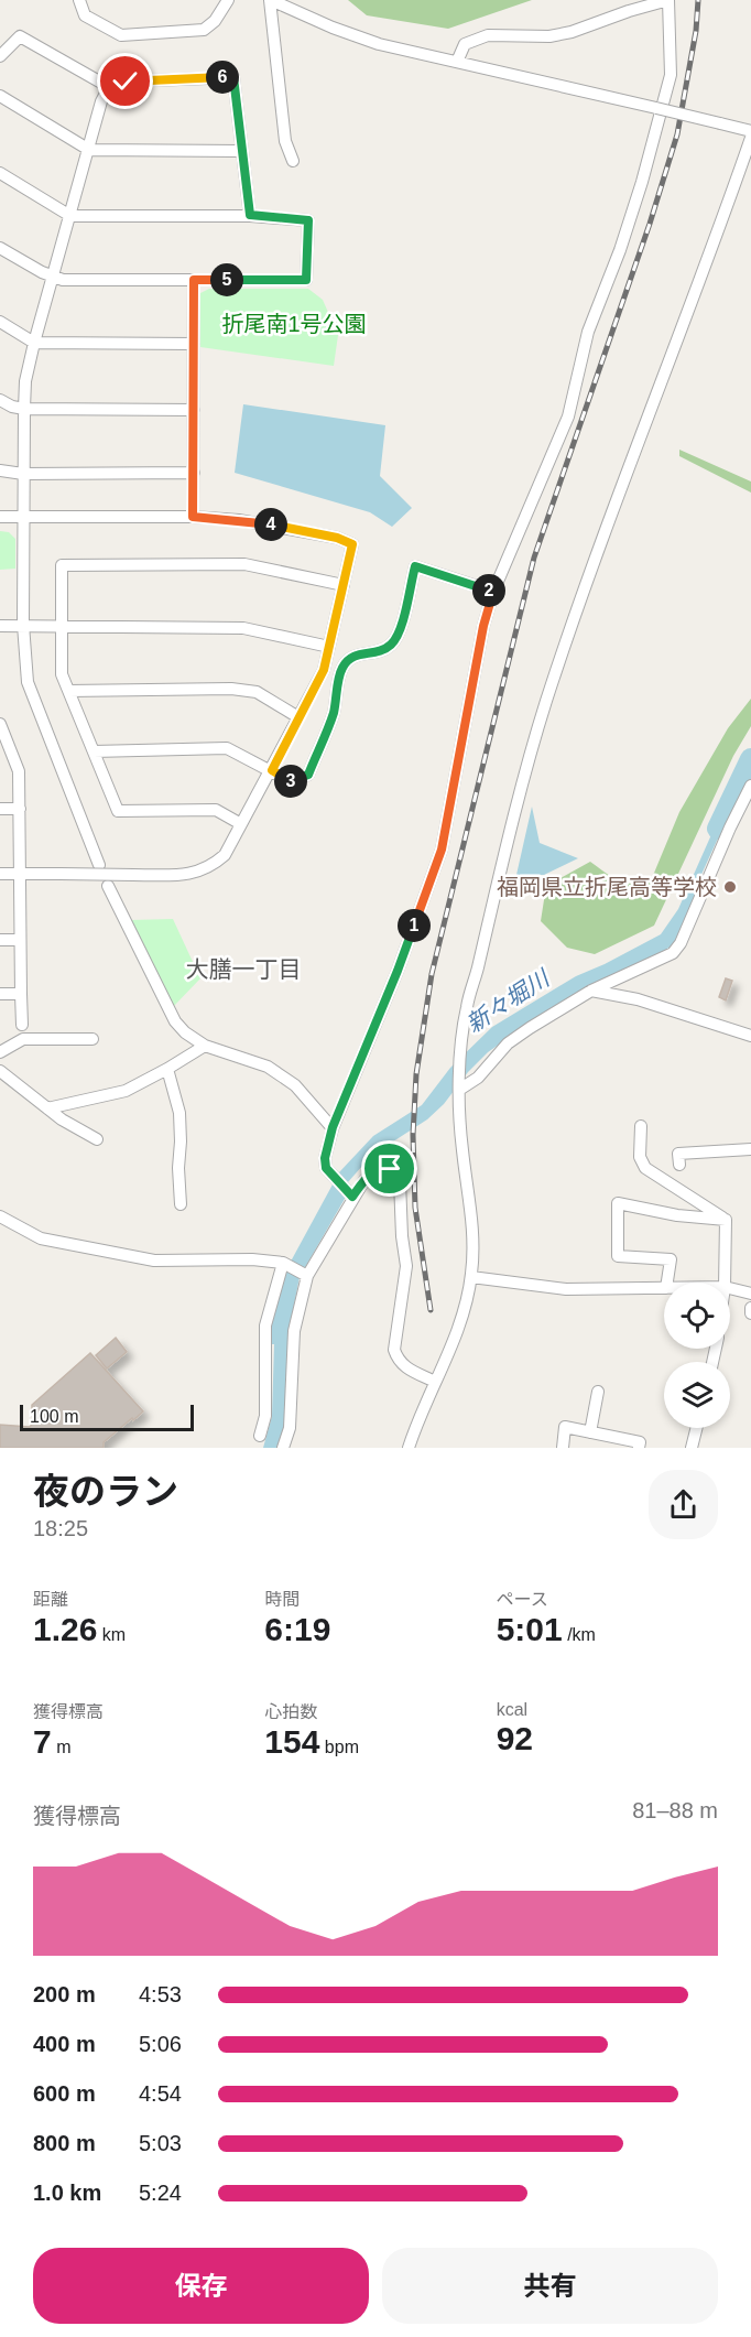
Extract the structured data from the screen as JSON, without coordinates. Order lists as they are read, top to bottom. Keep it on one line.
{"districts":["大膳一丁目"],"water":["新々堀川"],"parks":["折尾南1号公園"],"places":["福岡県立折尾高等学校"],"scale_bar":"100 m","page":{"pins":["6","5","4","2","3","1"],"scale":"100 m","heading":["夜のラン","18:25"],"stats":[["距離","1.26 km"],["時間","6:19"],["ペース","5:01 /km"],["獲得標高","7 m"],["心拍数","154 bpm"],["kcal","92"]],"chart":["獲得標高","81–88 m"],"list":[{"name":"200 m","note":"4:53"},{"name":"400 m","note":"5:06"},{"name":"600 m","note":"4:54"},{"name":"800 m","note":"5:03"},{"name":"1.0 km","note":"5:24"}],"buttons":["保存","共有"]}}
